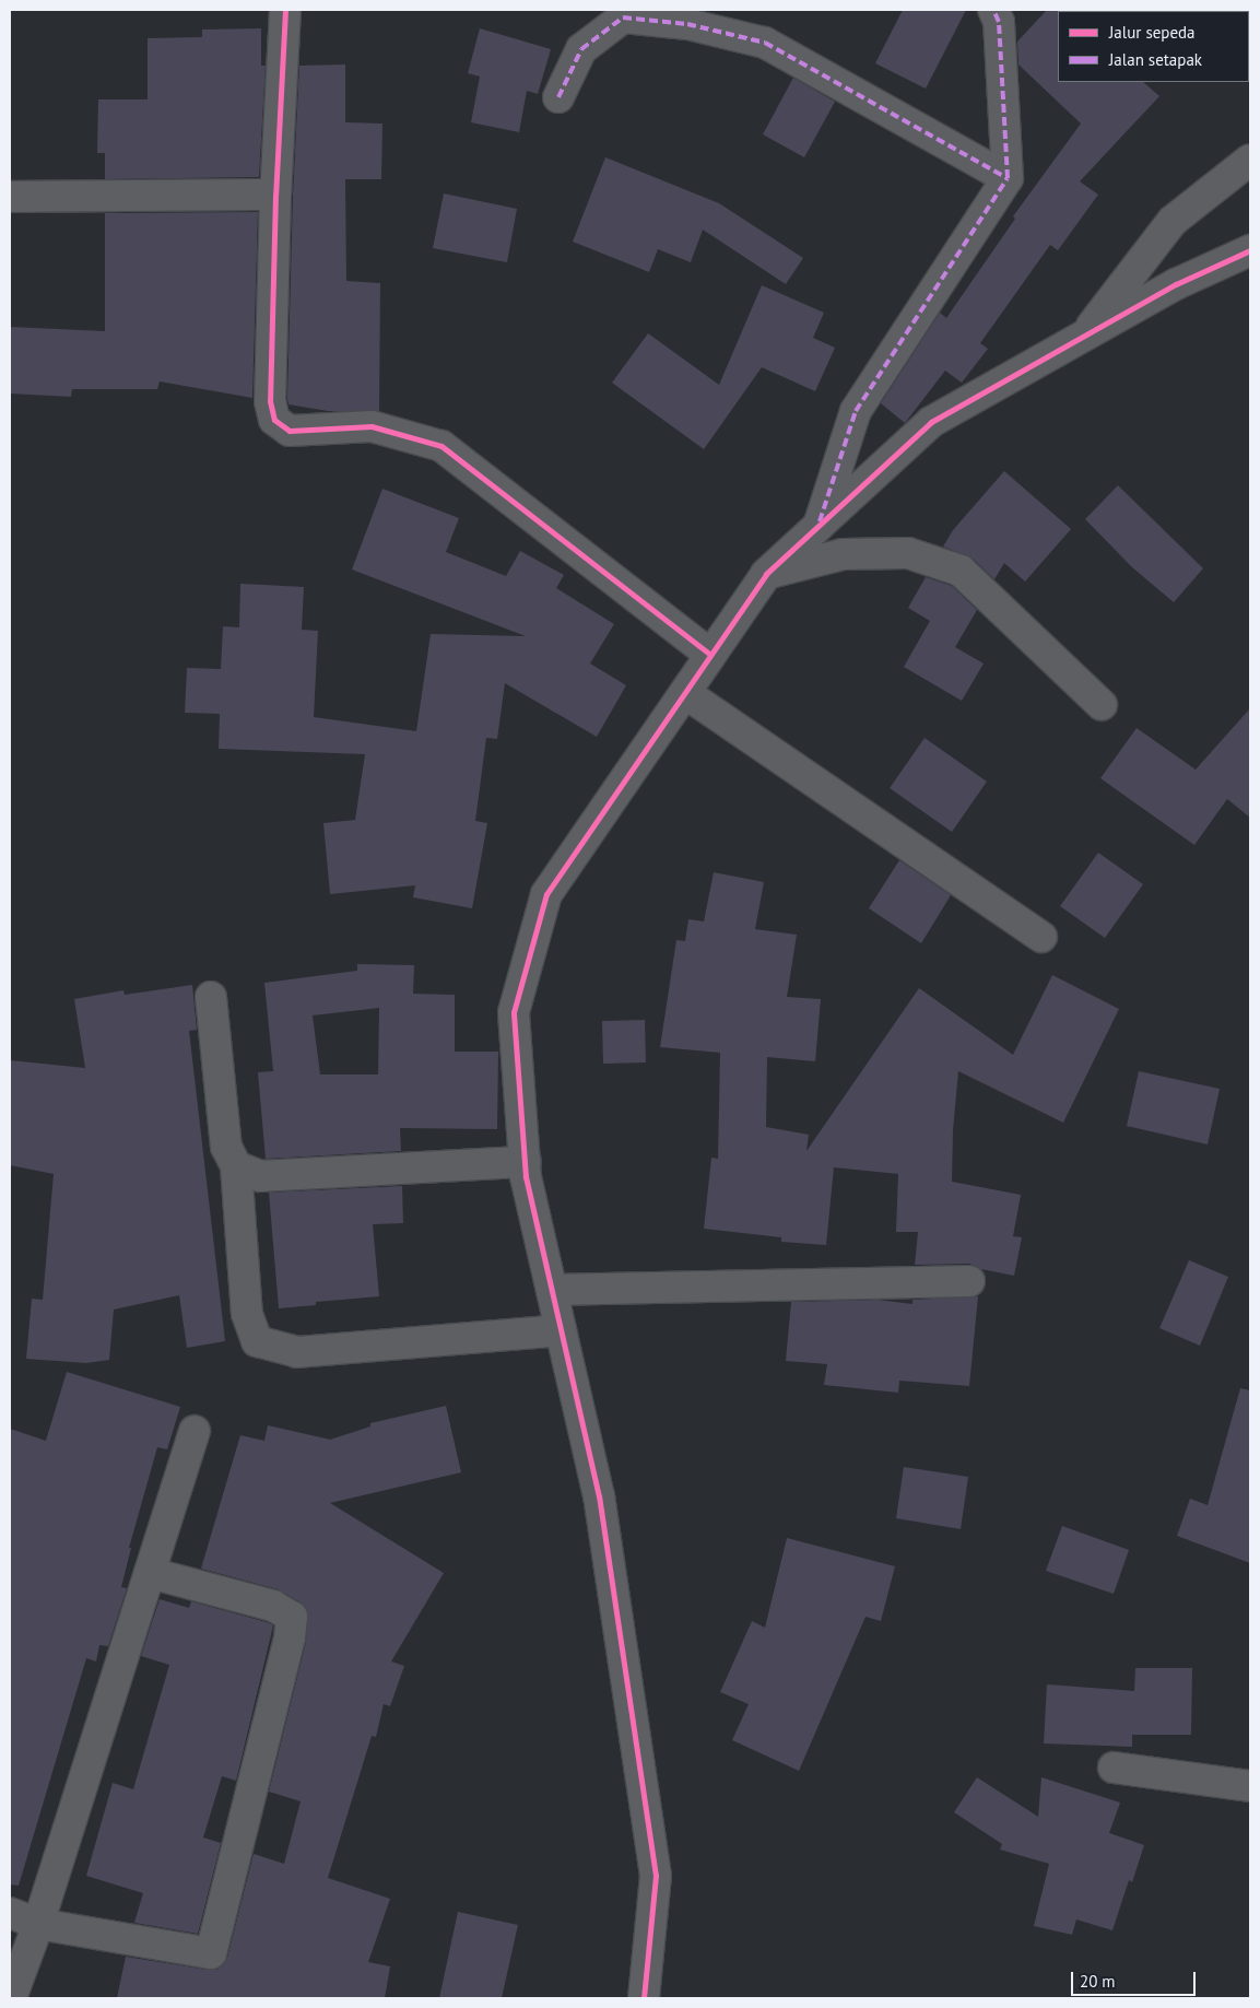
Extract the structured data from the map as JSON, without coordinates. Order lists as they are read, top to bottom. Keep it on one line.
{"legend":["Jalur sepeda","Jalan setapak"],"scale_bar":"20 m"}
